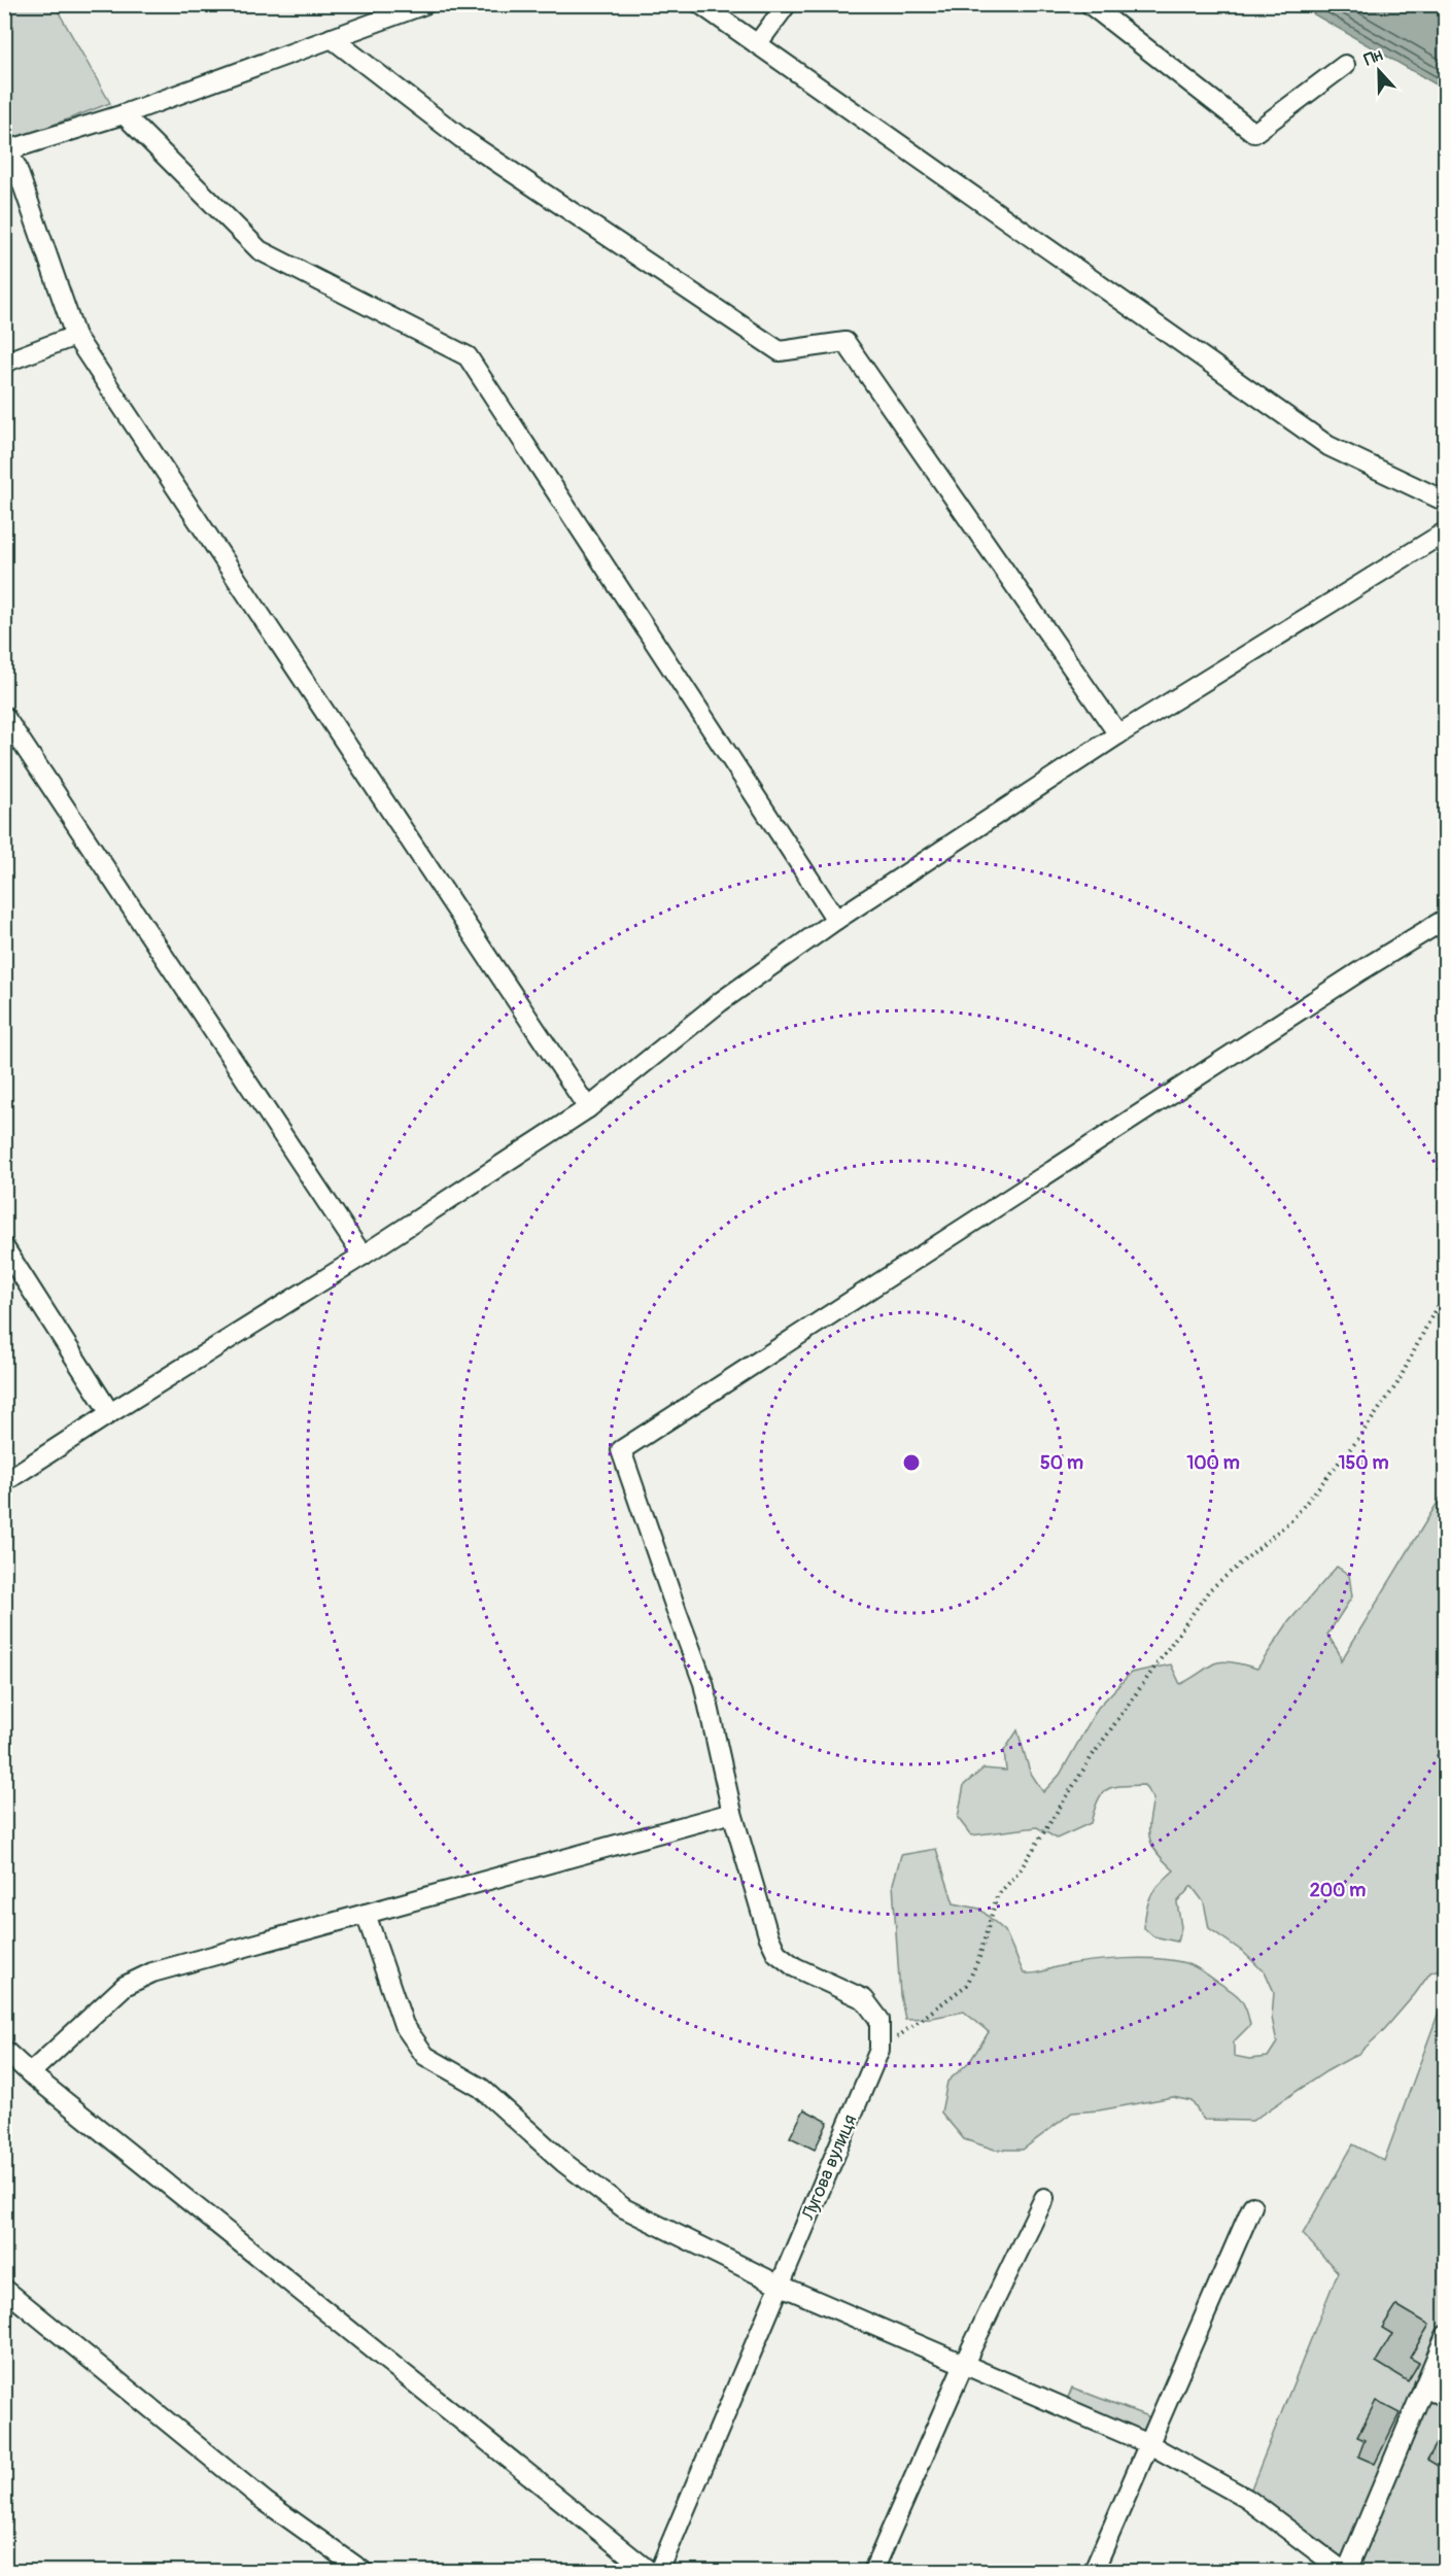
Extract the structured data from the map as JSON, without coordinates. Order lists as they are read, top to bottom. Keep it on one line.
{"streets":{"street":["Лугова вулиця"]},"north":"top","rings":["50 m","100 m","150 m","200 m"]}
